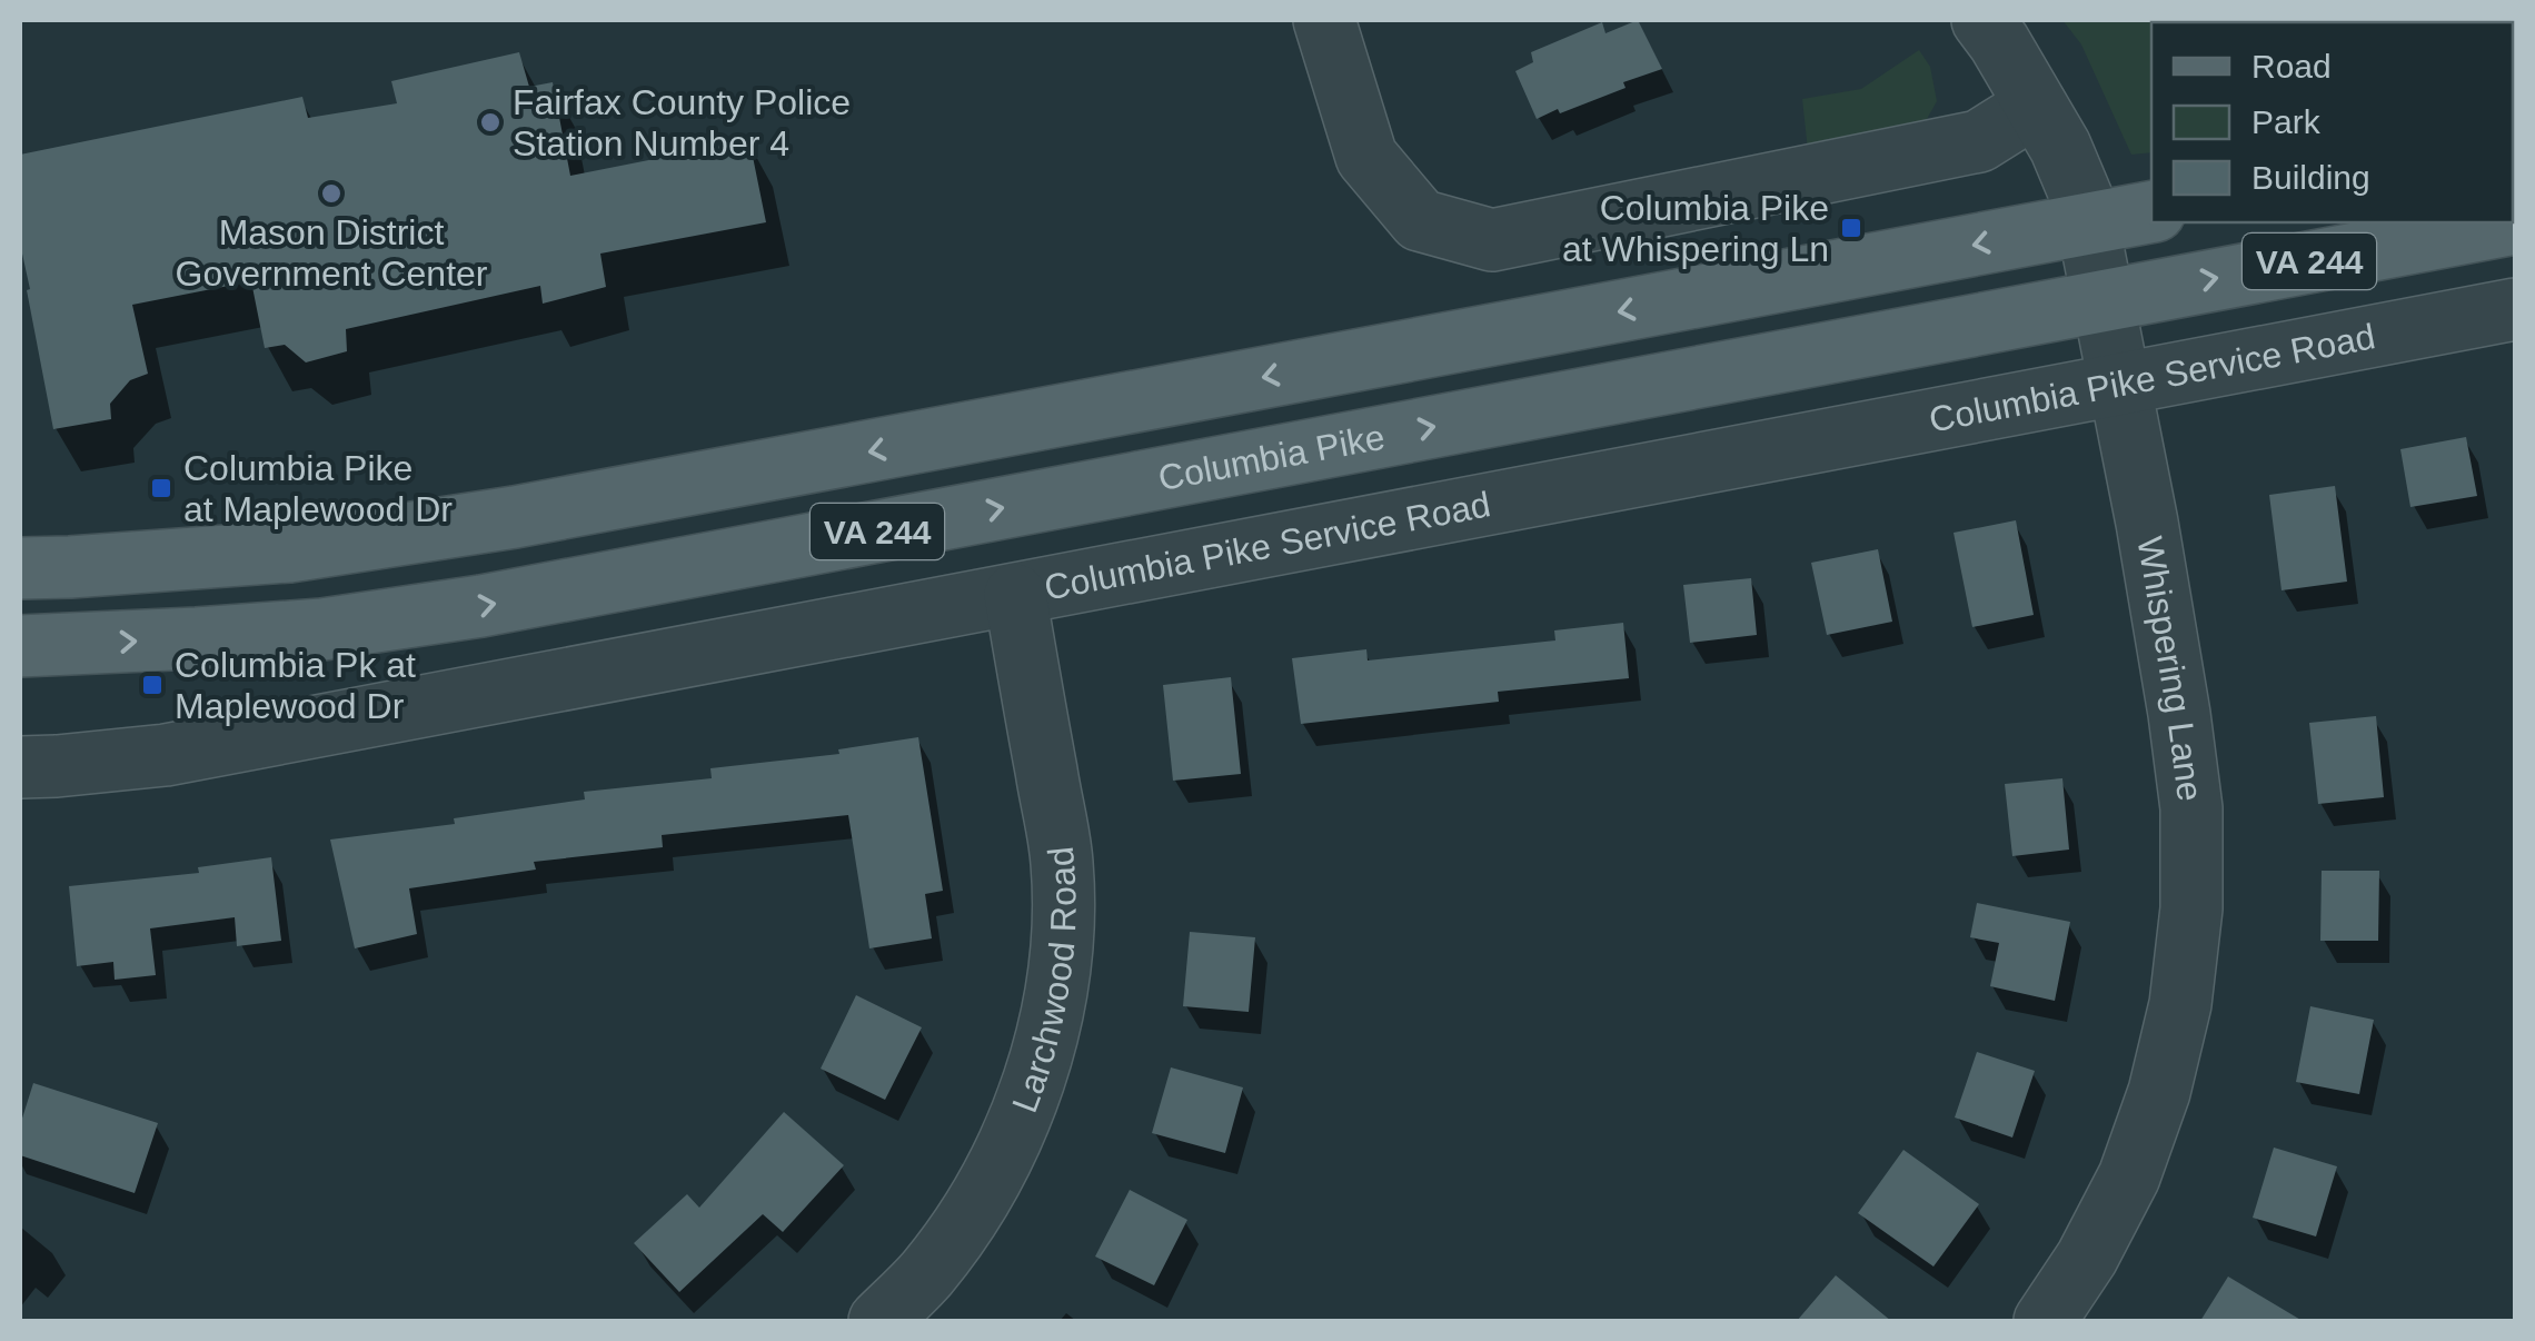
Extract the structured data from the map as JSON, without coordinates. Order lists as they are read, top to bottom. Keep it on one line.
{"streets":{"main road":["VA 244","Columbia Pike"],"street":["Columbia Pike Service Road","Whispering Lane","Larchwood Road"]},"crossings":[["VA 244","Whispering Lane"],["Columbia Pike Service Road","Whispering Lane"],["Columbia Pike Service Road","Larchwood Road"],["Columbia Pike","Whispering Lane"]],"places":{"other":["Fairfax County Police Station Number 4","Mason District Government Center"],"transit":["Columbia Pike at Whispering Ln","Columbia Pike at Maplewood Dr","Columbia Pk at Maplewood Dr"]},"legend":["Road","Park","Building"]}
